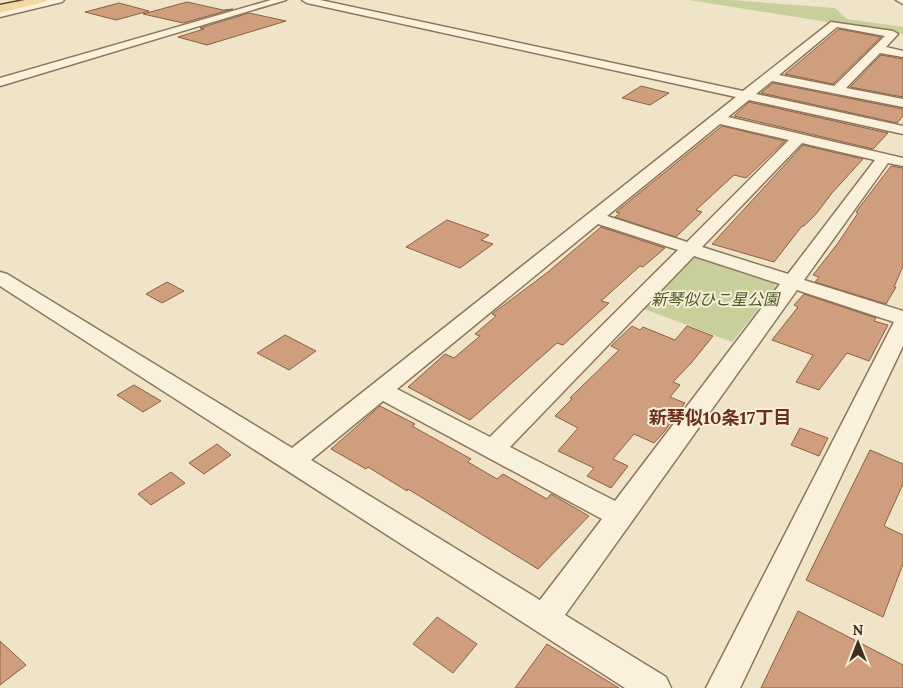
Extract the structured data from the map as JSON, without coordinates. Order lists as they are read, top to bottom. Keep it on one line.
{"districts":["新琴似10条17丁目"],"parks":["新琴似ひこ星公園"],"north":"top"}
